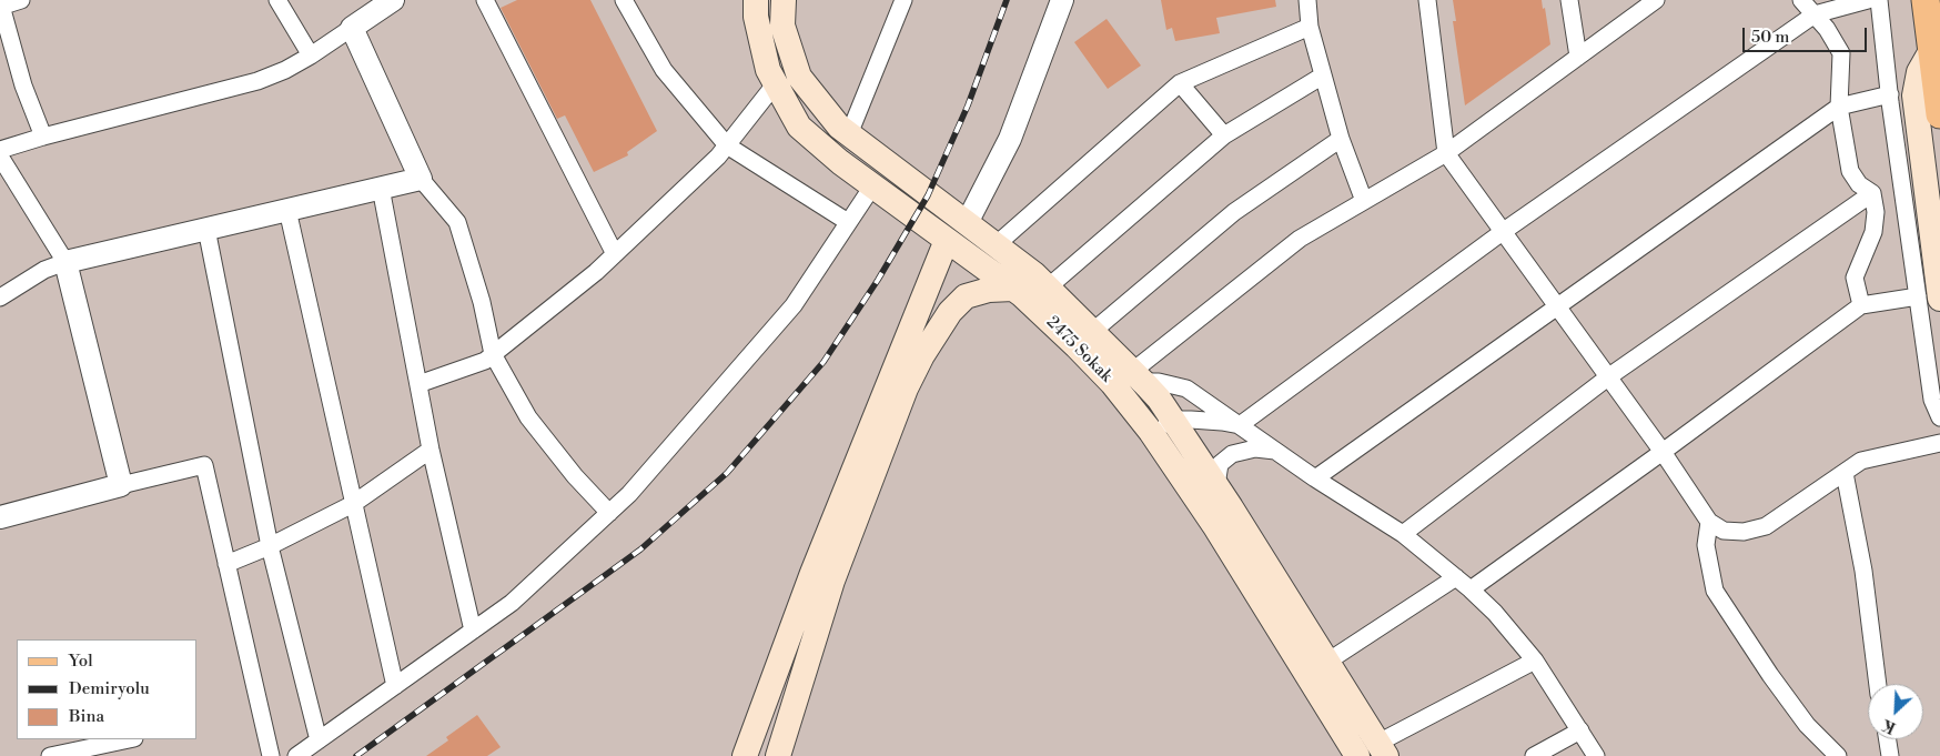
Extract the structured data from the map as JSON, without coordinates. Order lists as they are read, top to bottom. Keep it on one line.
{"streets":{"main road":["2475 Sokak"]},"legend":["Yol","Demiryolu","Bina"],"scale_bar":"50 m","north":"bottom left"}
